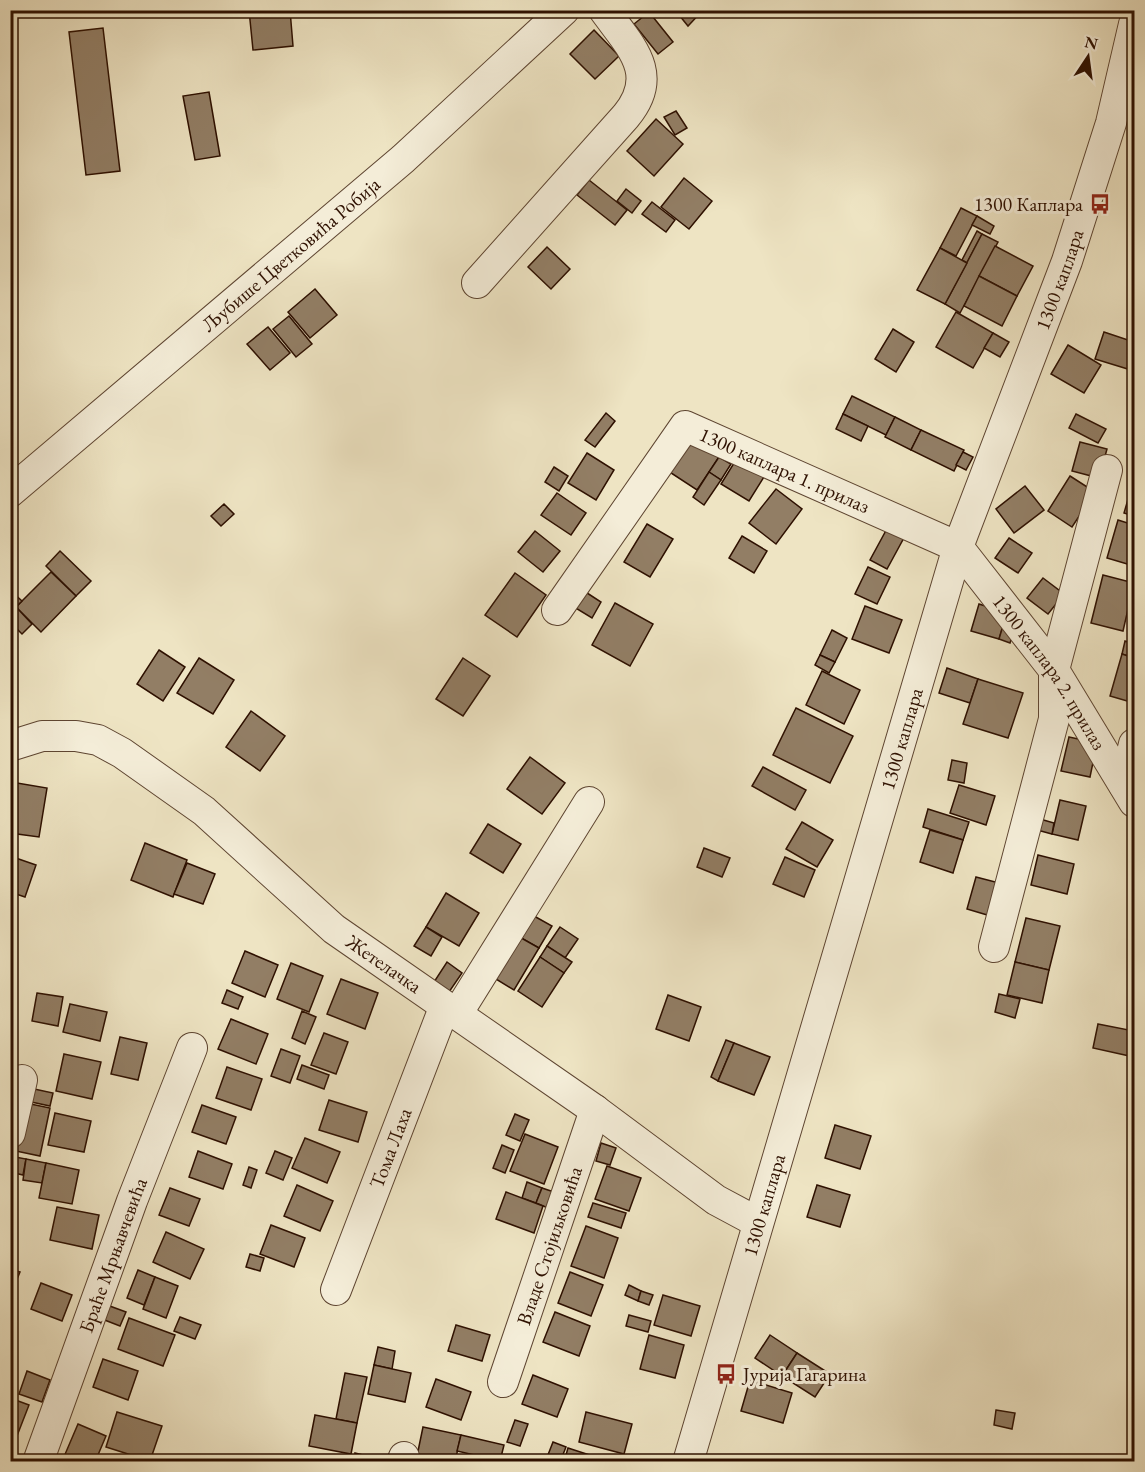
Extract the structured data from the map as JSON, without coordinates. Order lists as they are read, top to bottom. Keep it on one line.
{"streets":{"street":["Љубише Цветковића Робија","1300 каплара","1300 каплара 1. прилаз","1300 каплара 2. прилаз","Жетелачка","Тома Лаха","Владе Стојиљковића","Браће Мрњавчевића"]},"crossings":[["1300 каплара","1300 каплара 1. прилаз"],["1300 каплара","1300 каплара 2. прилаз"],["1300 каплара","Жетелачка"],["1300 каплара 1. прилаз","1300 каплара 2. прилаз"],["Жетелачка","Тома Лаха"],["Жетелачка","Владе Стојиљковића"]],"places":{"bus stop":["1300 Каплара","Јурија Гагарина"]},"north":"top"}
